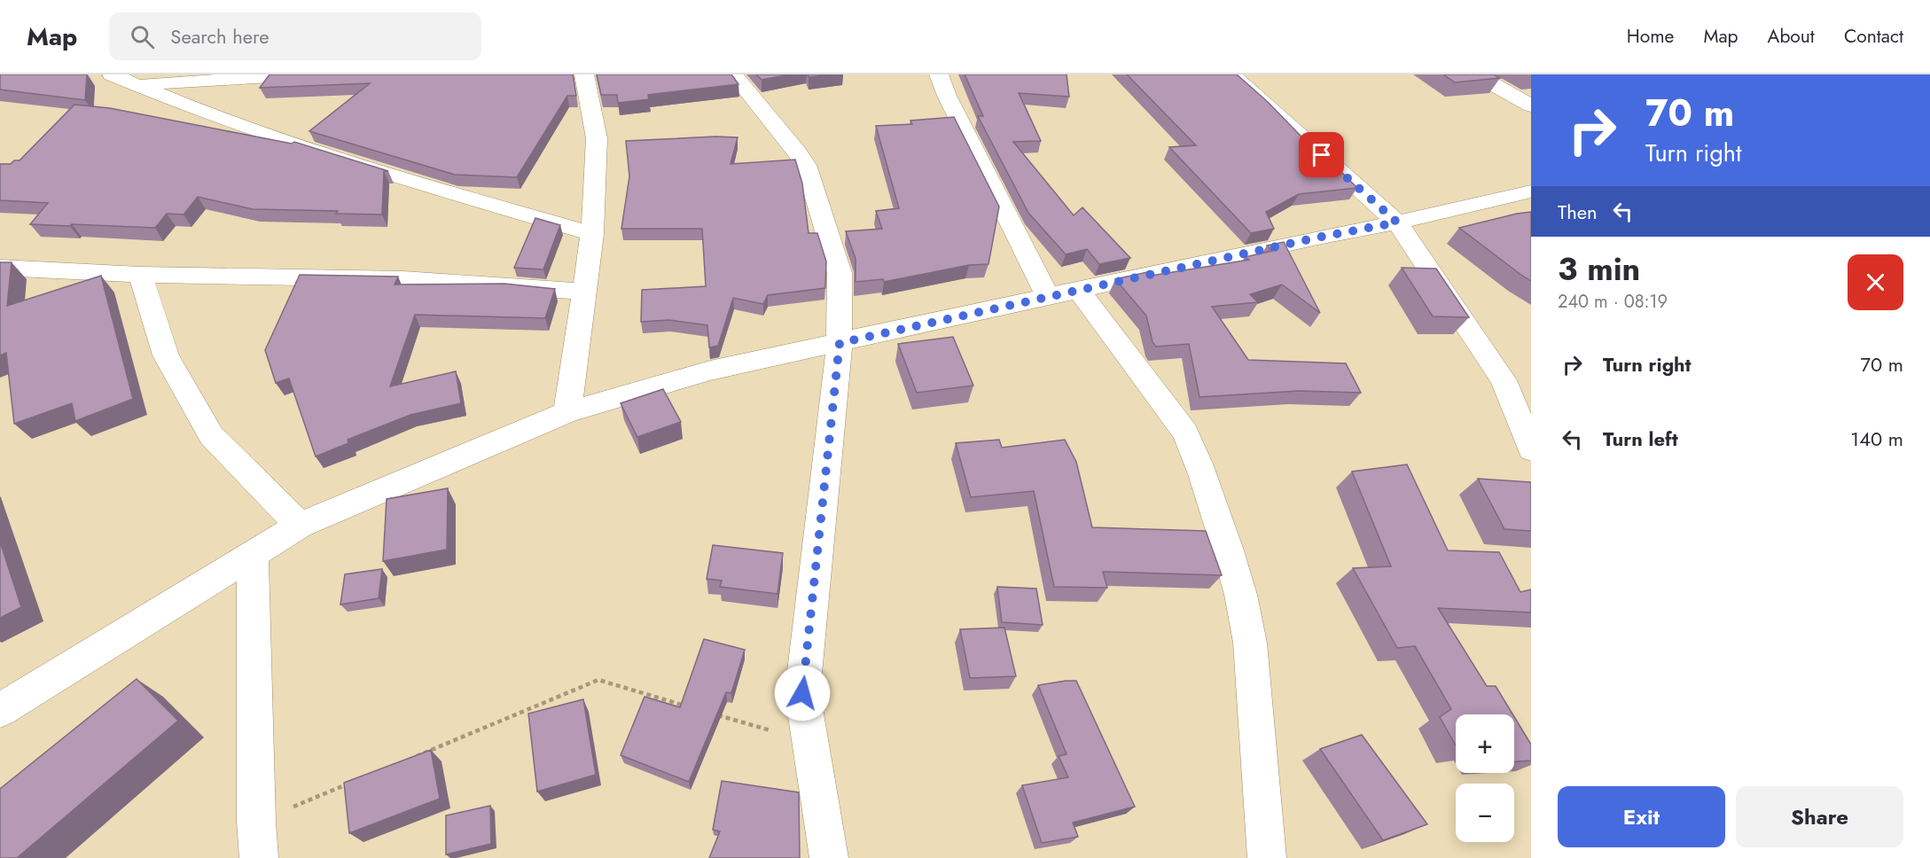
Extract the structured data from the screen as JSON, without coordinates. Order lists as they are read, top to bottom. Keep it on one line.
{"page":{"header":"Map","search":"Search here","nav":["Home","Map","About","Contact"],"turn":["70 m","Turn right"],"then":"Then","heading":["3 min","240 m · 08:19"],"list":[{"name":"Turn right","value":"70 m"},{"name":"Turn left","value":"140 m"}],"map_buttons":["+","−"],"buttons":["Exit","Share"]}}
